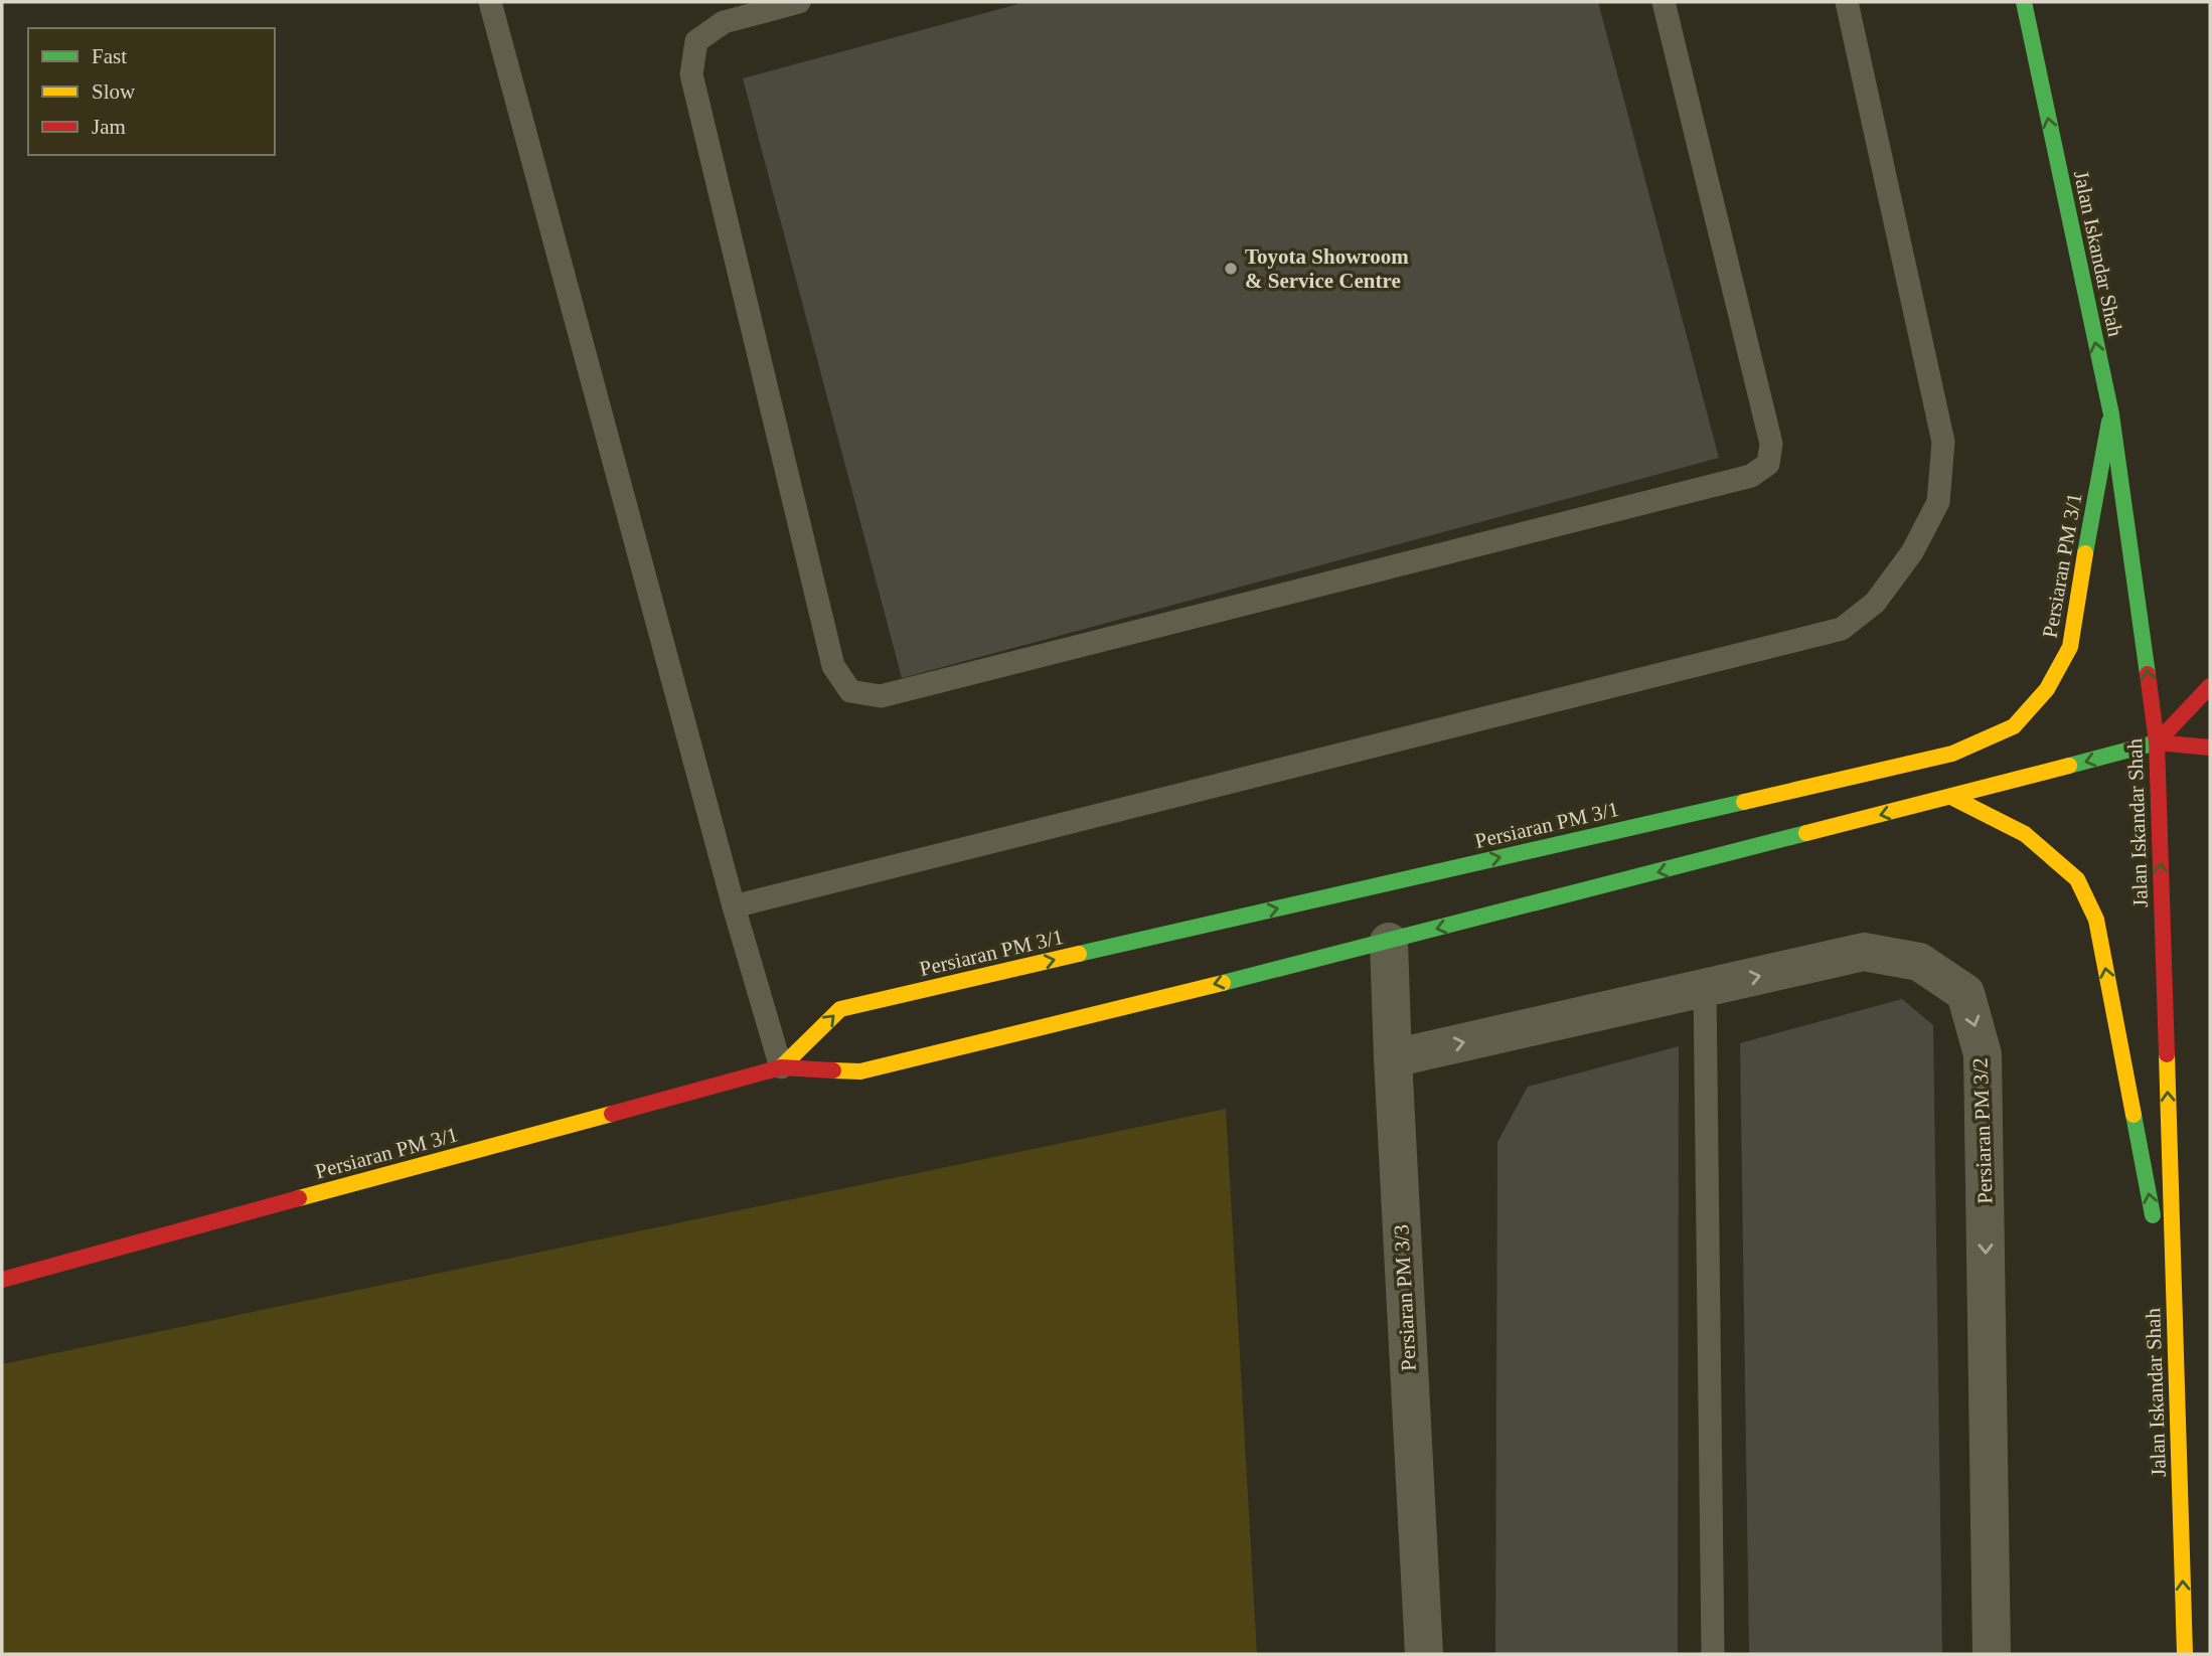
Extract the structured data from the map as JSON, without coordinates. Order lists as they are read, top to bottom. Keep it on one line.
{"streets":{"street":["Jalan Iskandar Shah","Persiaran PM 3/1","Persiaran PM 3/2","Persiaran PM 3/3"]},"crossings":[["Jalan Iskandar Shah","Persiaran PM 3/1"],["Persiaran PM 3/1","Persiaran PM 3/3"],["Persiaran PM 3/2","Persiaran PM 3/3"]],"places":["Toyota Showroom & Service Centre"],"legend":["Fast","Slow","Jam"]}
